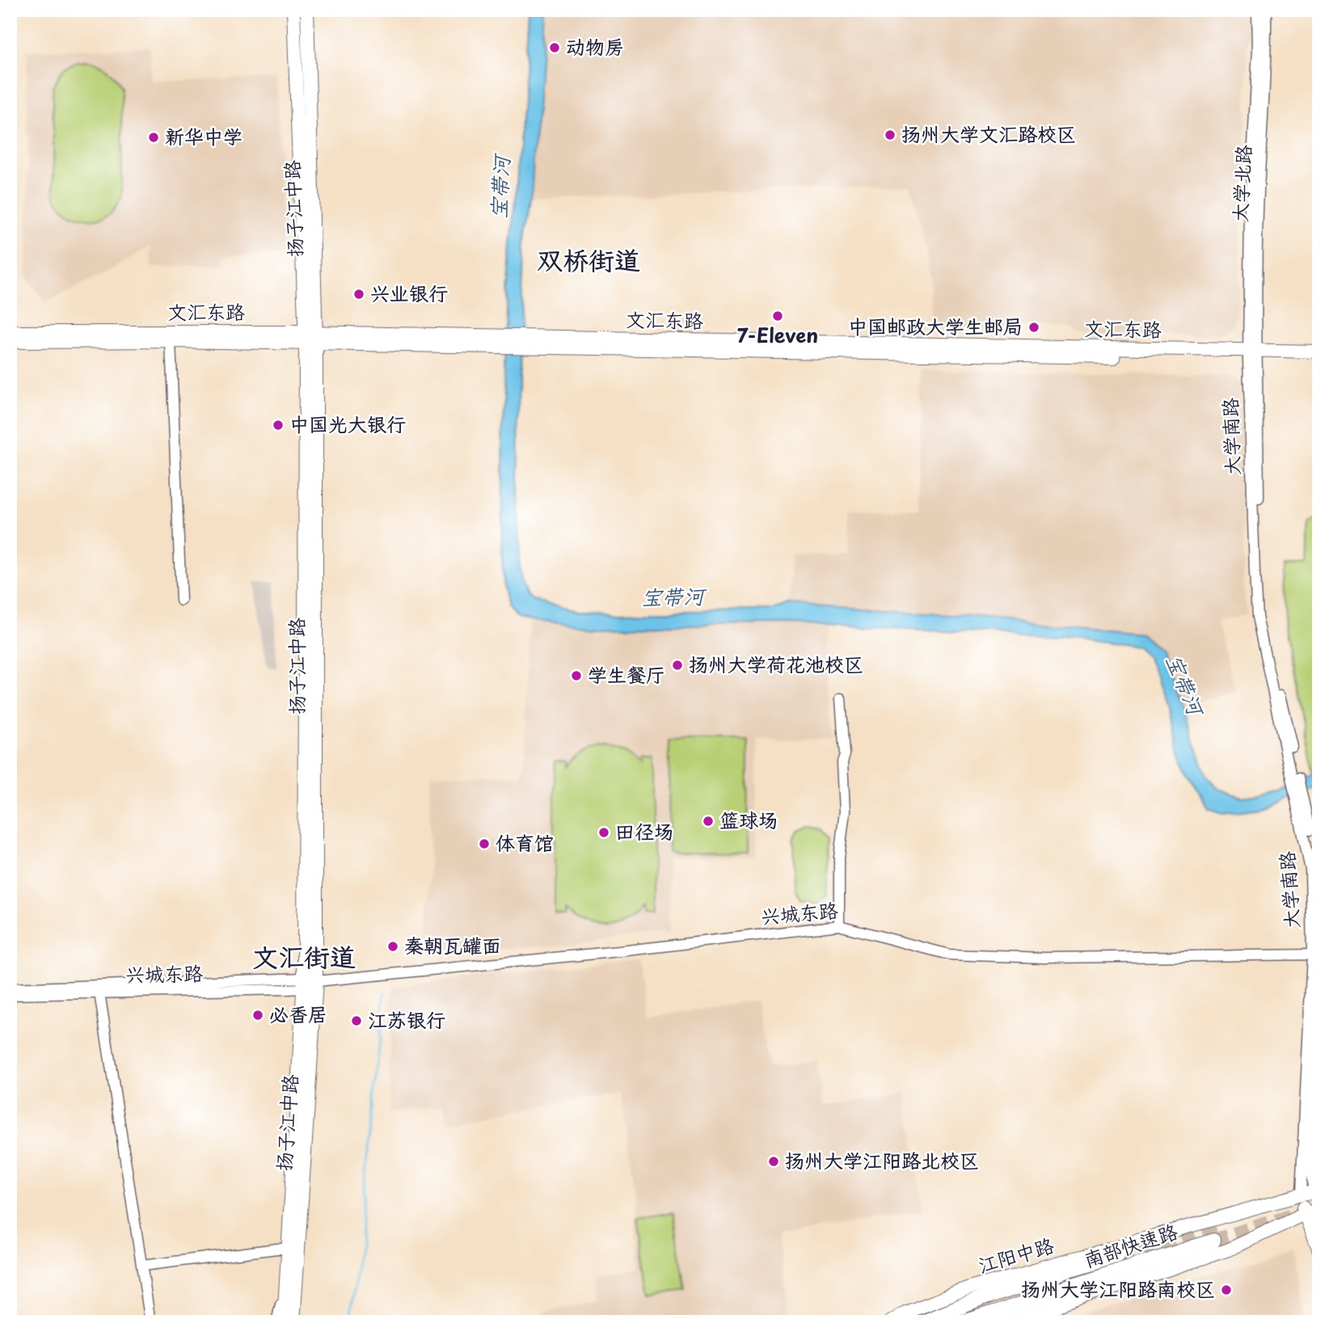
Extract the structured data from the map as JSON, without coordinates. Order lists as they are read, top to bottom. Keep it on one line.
{"streets":{"highway":["南部快速路"],"main road":["扬子江中路","文汇东路","大学南路","江阳中路"],"street":["大学北路","兴城东路"]},"crossings":[["大学北路","文汇东路"],["大学北路","大学南路"],["扬子江中路","文汇东路"],["扬子江中路","兴城东路"],["文汇东路","大学南路"],["大学南路","兴城东路"],["大学南路","江阳中路"]],"districts":["双桥街道","文汇街道"],"water":["宝带河"],"places":["动物房","扬州大学文汇路校区","新华中学","兴业银行","7-Eleven","中国邮政大学生邮局","中国光大银行","扬州大学荷花池校区","学生餐厅","篮球场","田径场","体育馆","秦朝瓦罐面","必香居","江苏银行","扬州大学江阳路北校区","扬州大学江阳路南校区"]}
